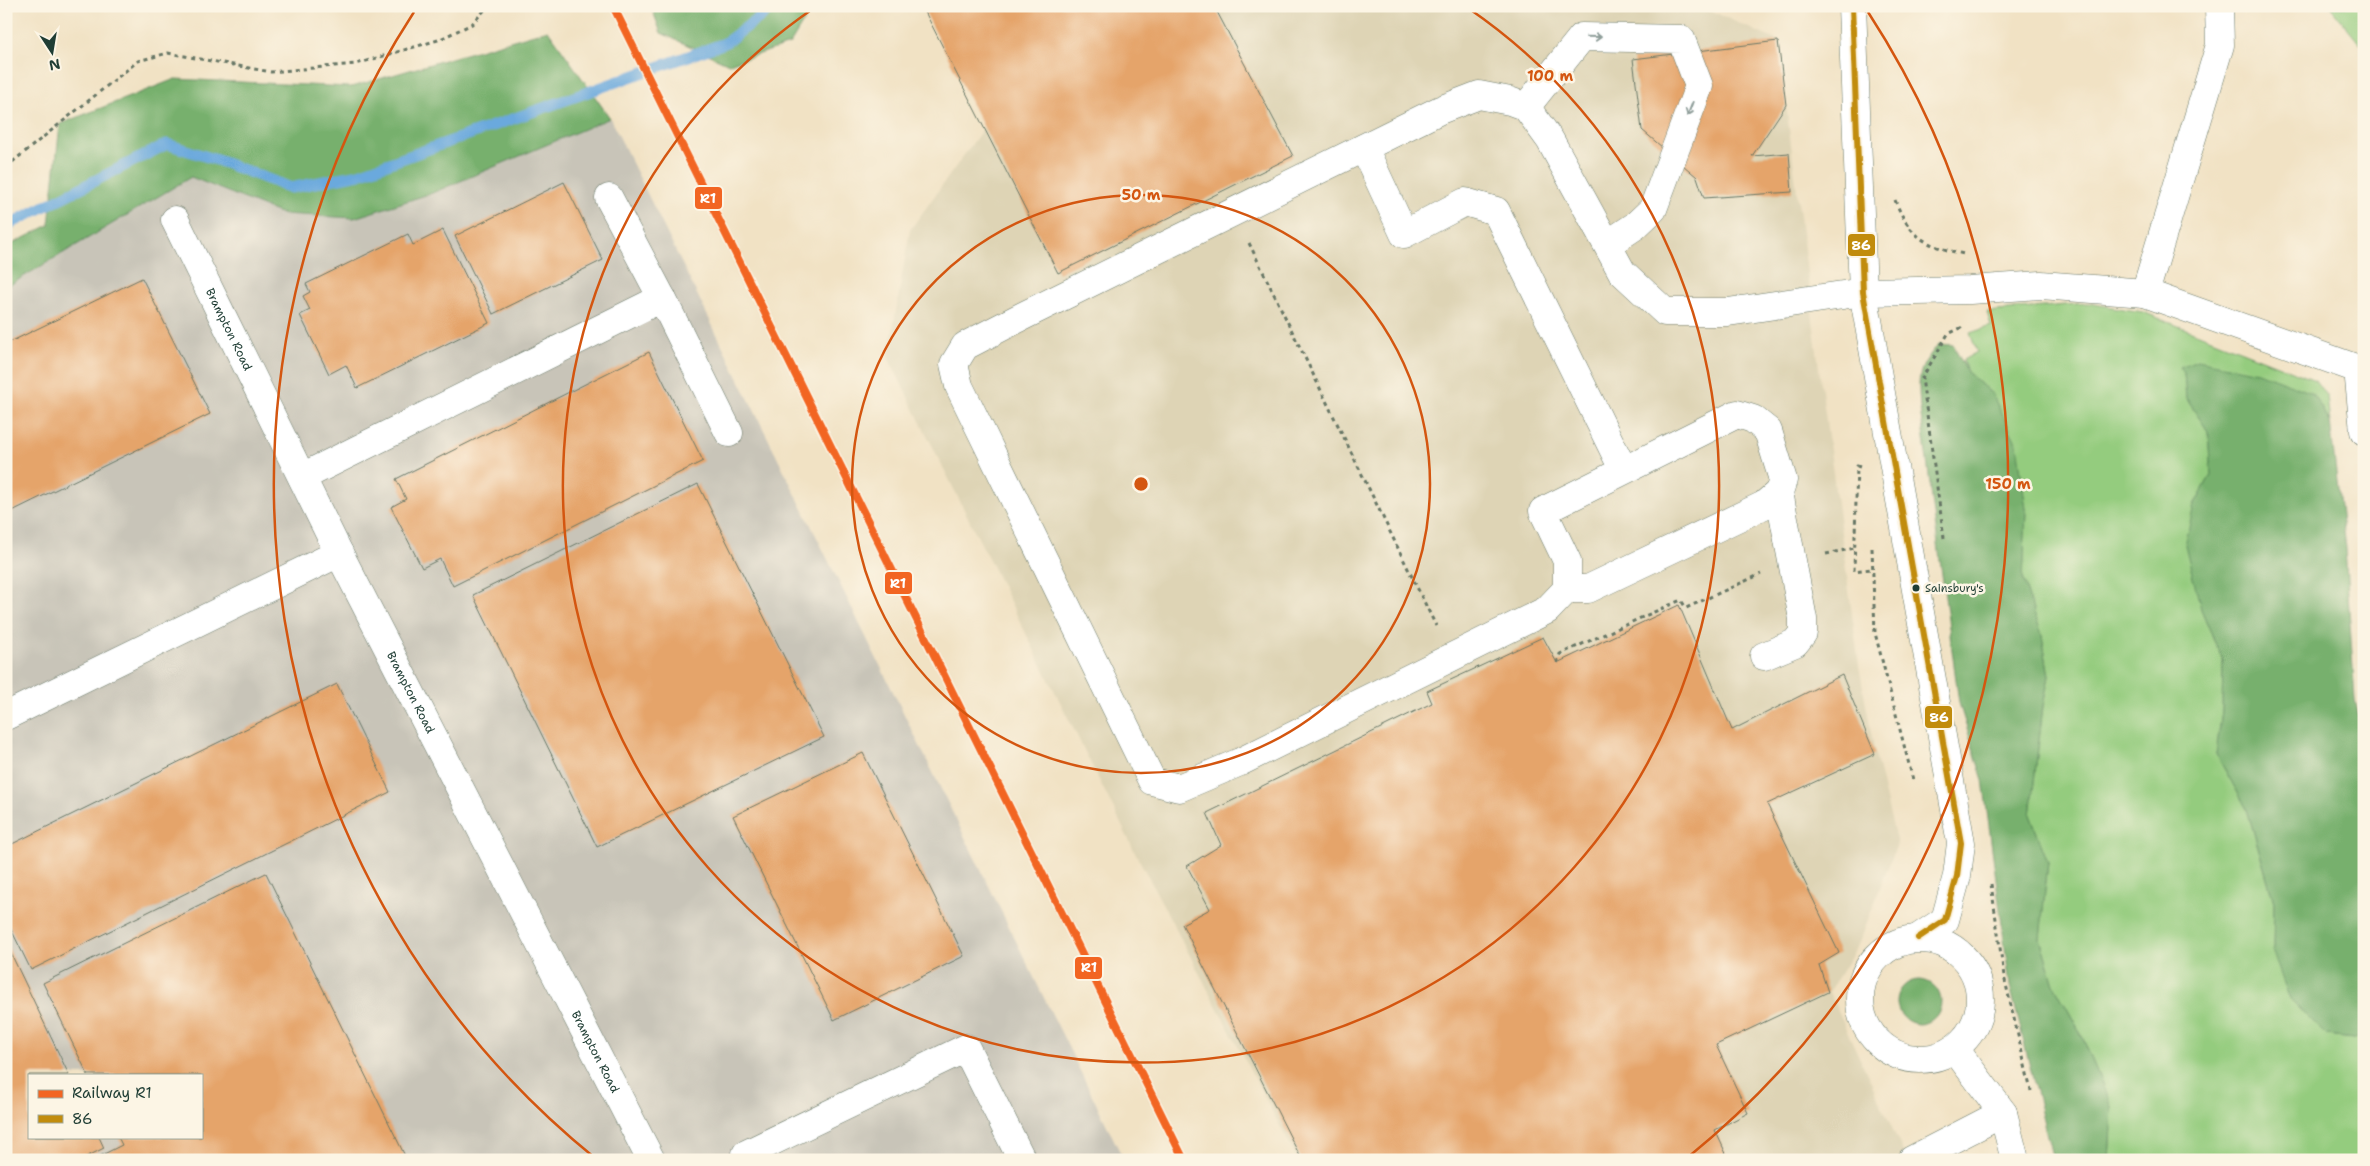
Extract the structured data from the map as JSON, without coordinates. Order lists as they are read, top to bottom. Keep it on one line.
{"streets":{"street":["Brampton Road"]},"places":["Sainsbury's"],"lines":["rail line R1","transit line 86"],"legend":["Railway R1","86"],"north":"bottom","rings":["100 m","50 m","150 m"]}
